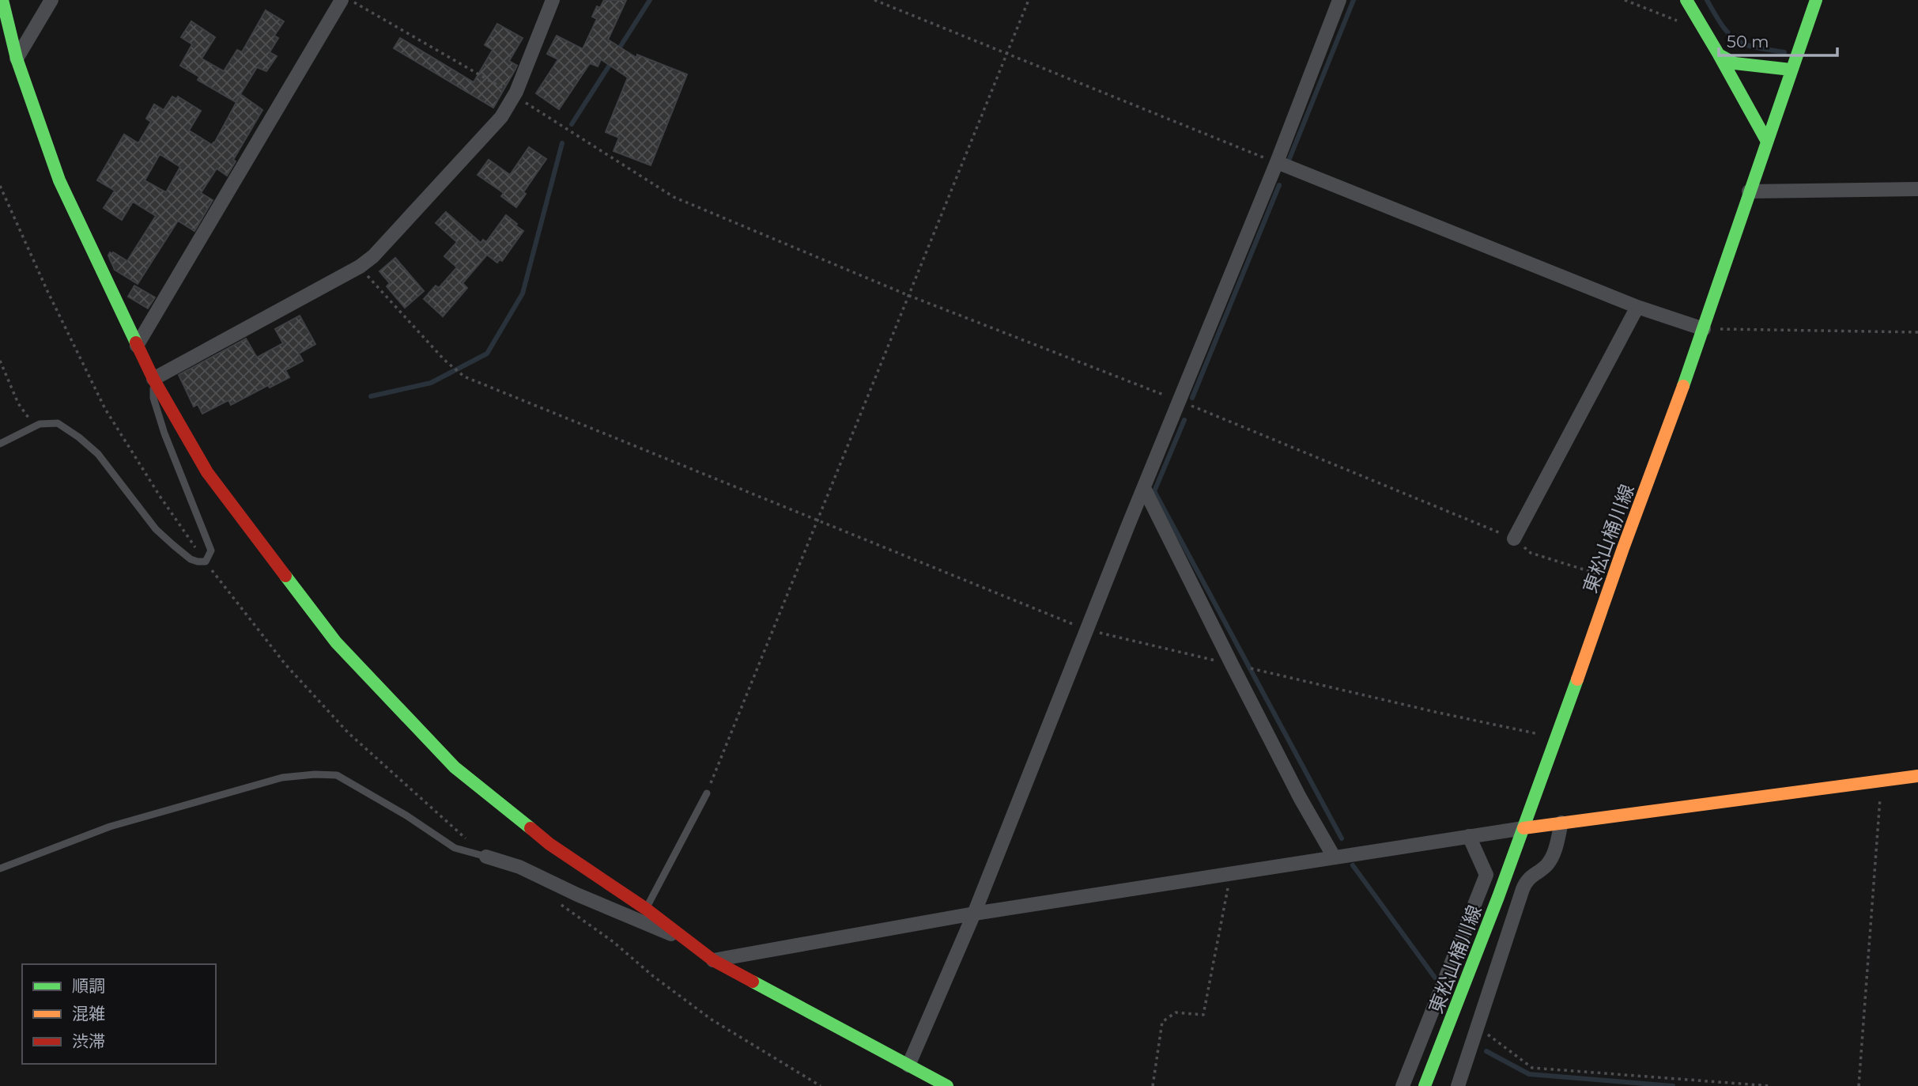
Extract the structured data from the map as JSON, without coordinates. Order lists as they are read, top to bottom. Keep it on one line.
{"streets":{"street":["東松山桶川線"]},"legend":["順調","混雑","渋滞"],"scale_bar":"50 m"}
